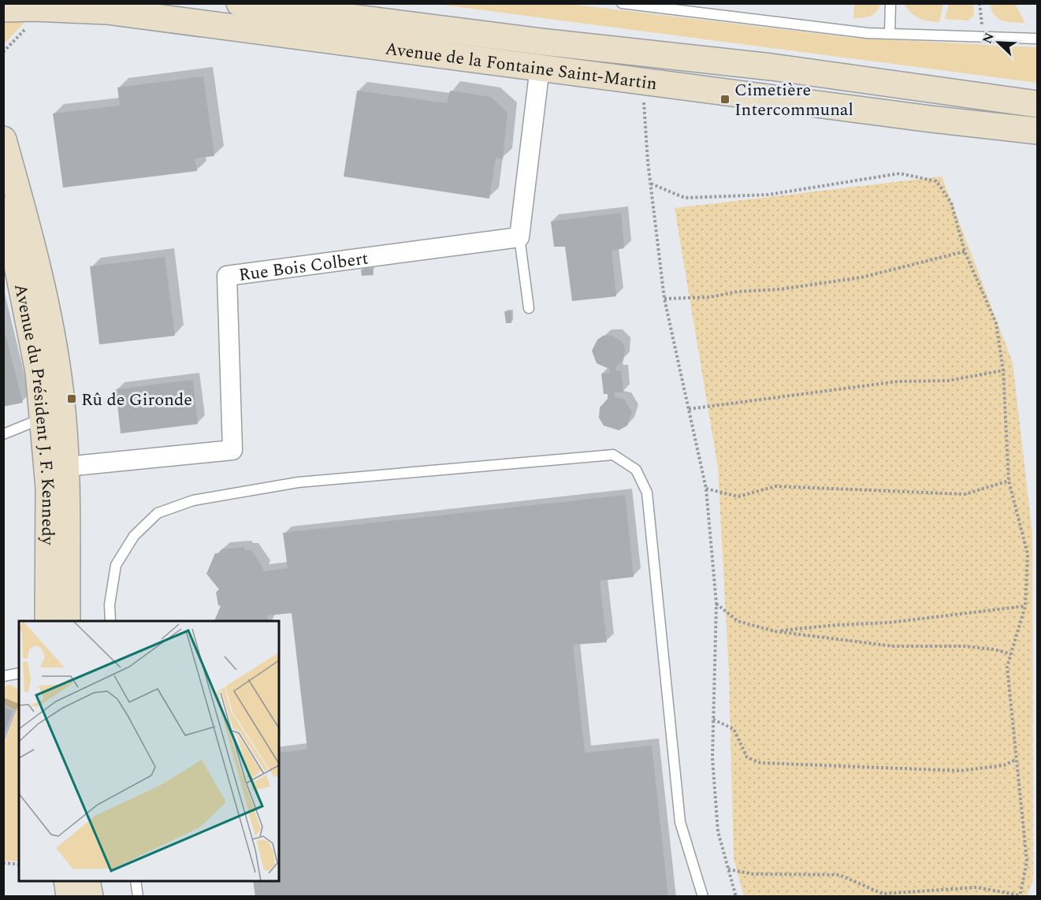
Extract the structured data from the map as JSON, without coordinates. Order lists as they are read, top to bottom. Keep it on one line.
{"streets":{"main road":["Avenue de la Fontaine Saint-Martin","Avenue du Président J. F. Kennedy"],"street":["Rue Bois Colbert"]},"crossings":[["Rue Bois Colbert","Avenue du Président J. F. Kennedy"]],"places":{"transit":["Cimetière Intercommunal","Rû de Gironde"]},"north":"top left"}
